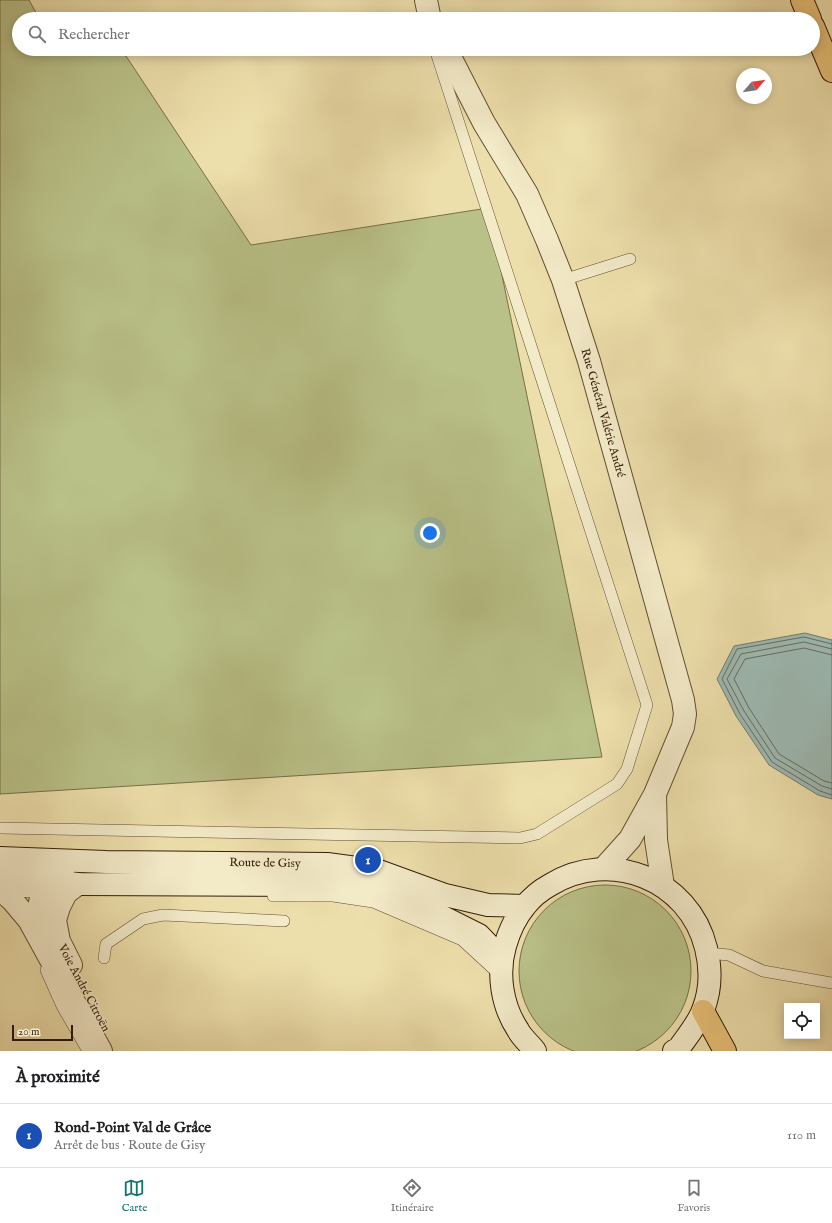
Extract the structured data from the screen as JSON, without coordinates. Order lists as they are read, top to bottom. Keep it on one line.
{"streets":{"street":["Rue Général Valérie André","Route de Gisy","Voie André Citroën"]},"crossings":[["Route de Gisy","Voie André Citroën"]],"scale_bar":"20 m","north":"top right","page":{"search":"Rechercher","pins":"1","scale":"20 m","heading":"À proximité","list":[{"mark":"1","name":"Rond-Point Val de Grâce","note":"Arrêt de bus · Route de Gisy","value":"110 m"}],"nav":["Carte","Itinéraire","Favoris"]}}
